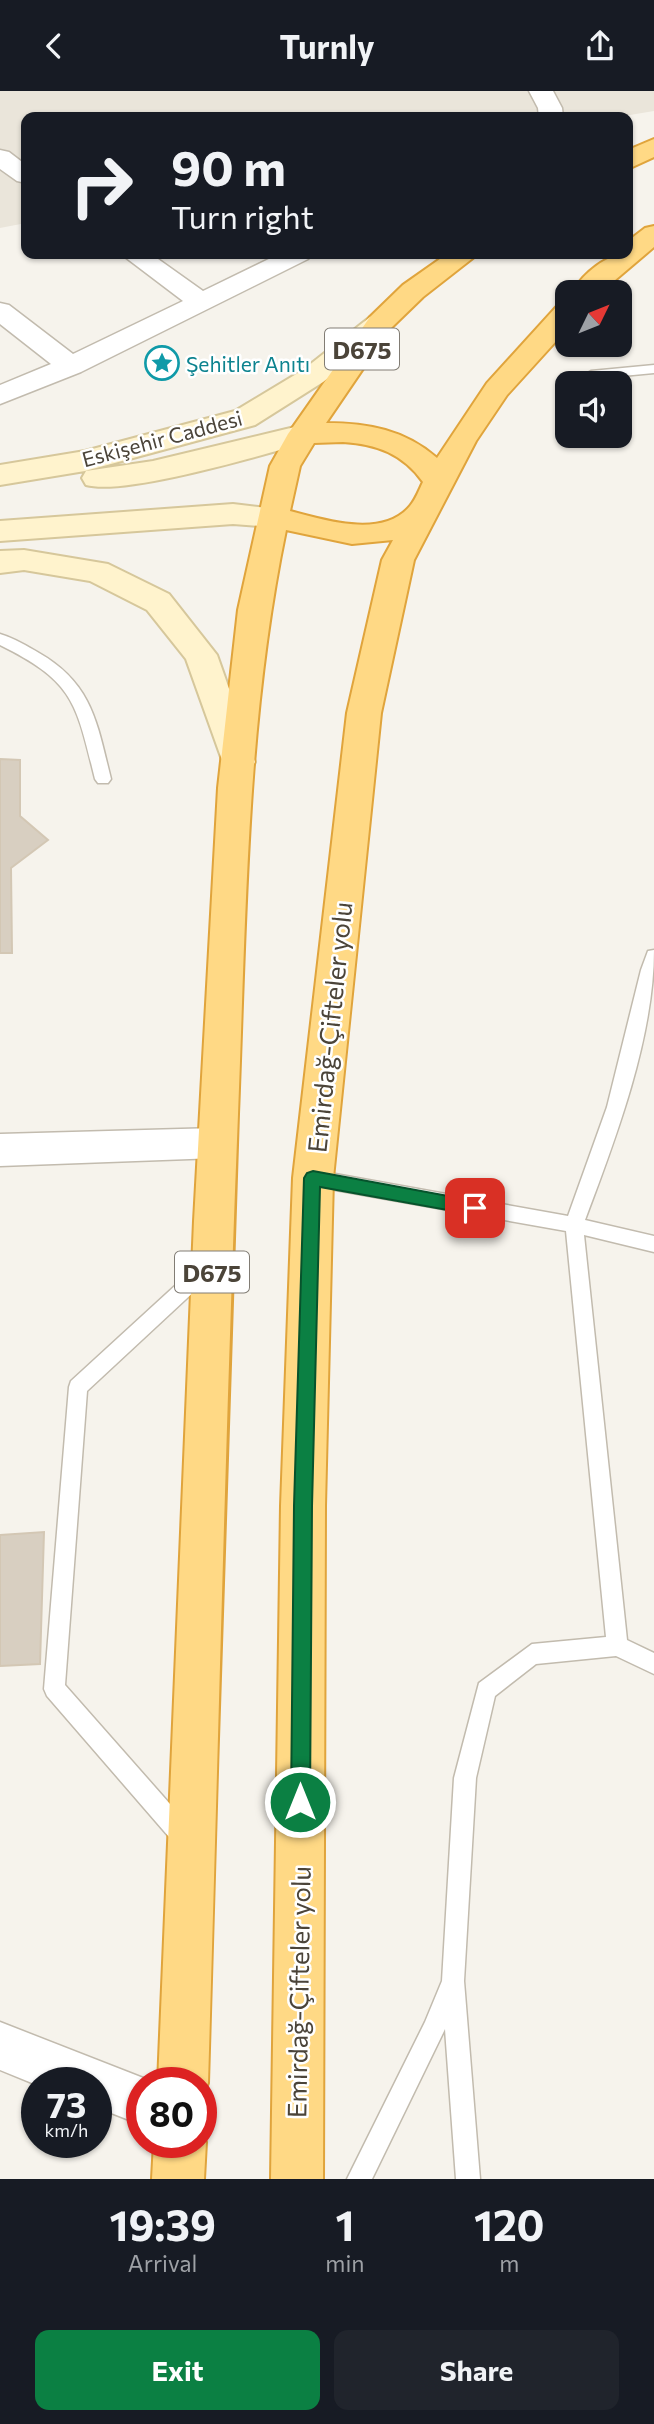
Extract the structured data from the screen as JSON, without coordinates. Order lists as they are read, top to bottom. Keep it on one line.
{"streets":{"highway":["D675","Emirdağ-Çifteler yolu"],"main road":["Eskişehir Caddesi"]},"crossings":[["D675","Eskişehir Caddesi"]],"places":{"place":["Şehitler Anıtı"]},"north":"top right","page":{"header":"Turnly","turn":["90 m","Turn right"],"speed":"73 km/h","limit":"80","eta":["19:39","Arrival","1","min","120","m"],"buttons":["Exit","Share"]}}
